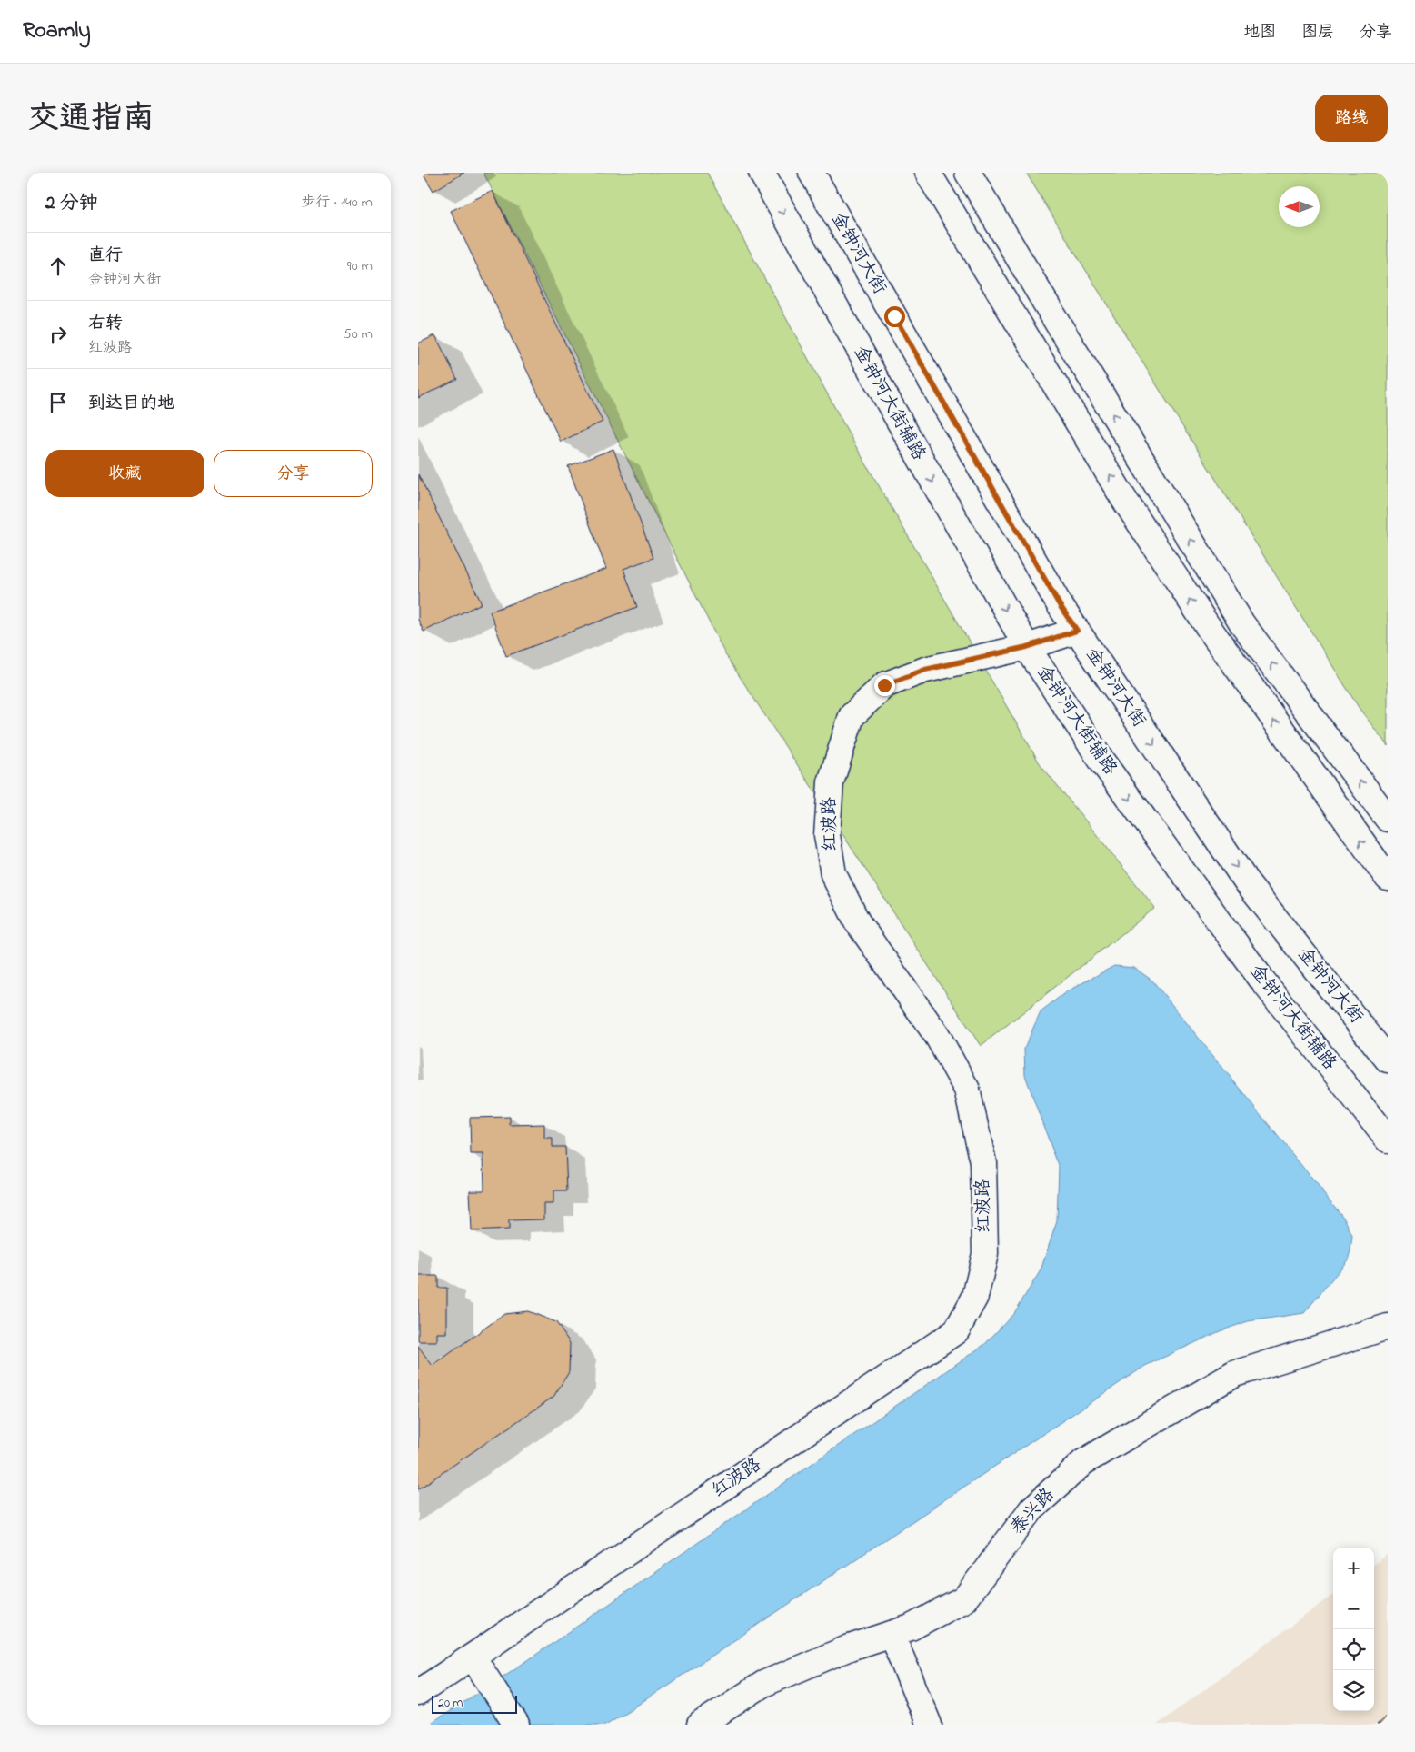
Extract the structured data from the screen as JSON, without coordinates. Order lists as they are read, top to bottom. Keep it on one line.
{"streets":{"street":["金钟河大街","金钟河大街辅路","红波路","泰兴路"]},"crossings":[["金钟河大街","红波路"],["金钟河大街辅路","红波路"]],"scale_bar":"20 m","north":"left","page":{"header":"Roamly","nav":["地图","图层","分享"],"title":"交通指南","buttons":["路线",["收藏","分享"]],"heading":["2 分钟","步行 · 140 m"],"list":[["直行","金钟河大街","90 m"],["右转","红波路","50 m"],"到达目的地"],"map_buttons":["+","−"],"scale":"20 m"}}
